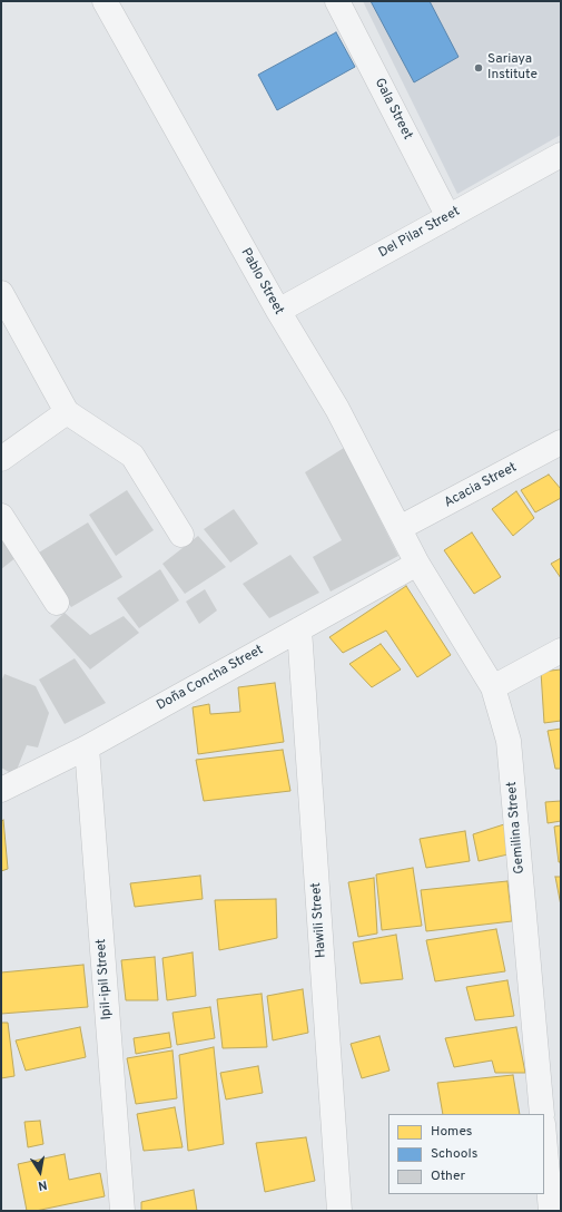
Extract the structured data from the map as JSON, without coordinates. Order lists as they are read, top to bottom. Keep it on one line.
{"streets":{"street":["Gala Street","Del Pilar Street","Pablo Street","Acacia Street","Doña Concha Street","Gemilina Street","Hawili Street","Ipil-ipil Street"]},"crossings":[["Gala Street","Del Pilar Street"],["Del Pilar Street","Pablo Street"],["Pablo Street","Acacia Street"],["Pablo Street","Doña Concha Street"],["Pablo Street","Gemilina Street"],["Doña Concha Street","Gemilina Street"],["Doña Concha Street","Hawili Street"],["Doña Concha Street","Ipil-ipil Street"]],"places":["Sariaya Institute"],"legend":["Homes","Schools","Other"],"north":"bottom"}
